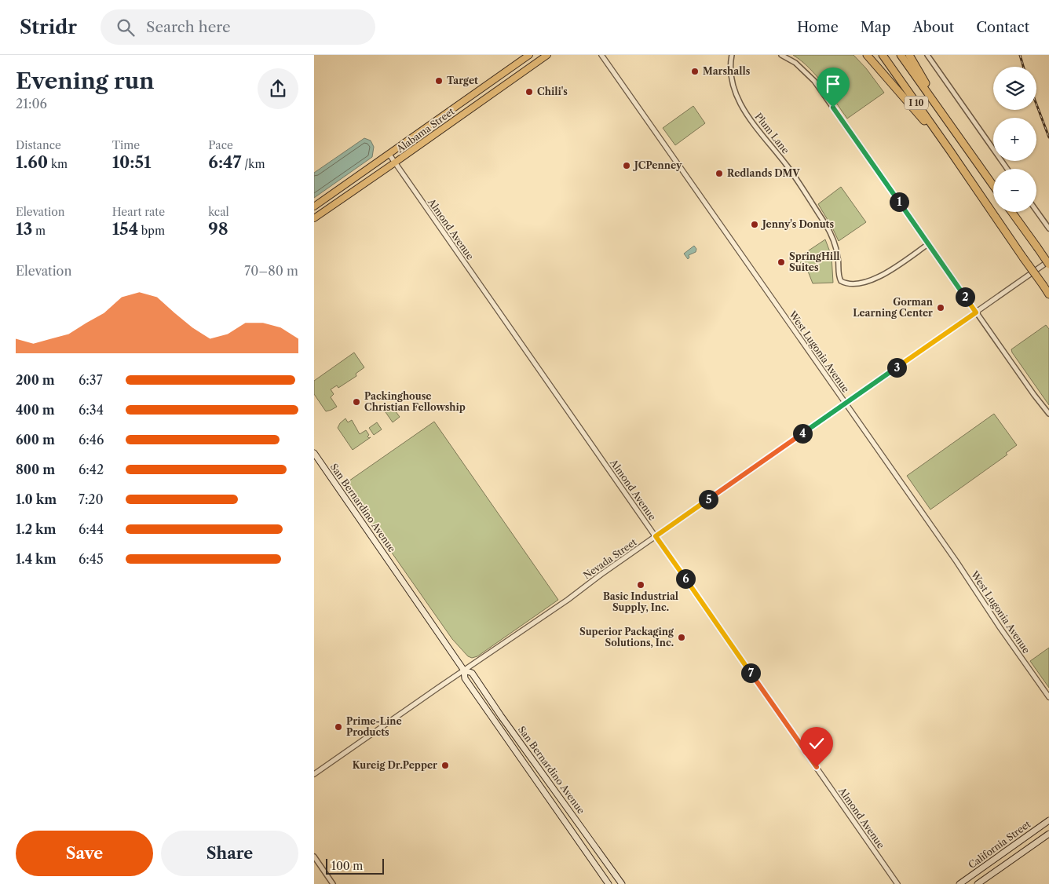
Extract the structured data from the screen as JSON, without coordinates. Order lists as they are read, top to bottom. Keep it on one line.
{"streets":{"highway":["I 10"],"main road":["Alabama Street","San Bernardino Avenue","California Street"],"street":["Plum Lane","Almond Avenue","West Lugonia Avenue","Nevada Street"]},"crossings":[["Alabama Street","Almond Avenue"],["Almond Avenue","Nevada Street"],["West Lugonia Avenue","Nevada Street"],["San Bernardino Avenue","Nevada Street"]],"places":["Marshalls","Target","Chili's","JCPenney","Redlands DMV","Jenny's Donuts","SpringHill Suites","Gorman Learning Center","Packinghouse Christian Fellowship","Basic Industrial Supply, Inc.","Superior Packaging Solutions, Inc.","Prime-Line Products","Kureig Dr.Pepper"],"scale_bar":"100 m","page":{"header":"Stridr","search":"Search here","nav":["Home","Map","About","Contact"],"heading":["Evening run","21:06"],"map_buttons":["+","−"],"stats":[["Distance","1.60 km"],["Time","10:51"],["Pace","6:47 /km"],["Elevation","13 m"],["Heart rate","154 bpm"],["kcal","98"]],"pins":["1","2","3","4","5","6","7"],"chart":["Elevation","70–80 m"],"list":[{"name":"200 m","note":"6:37"},{"name":"400 m","note":"6:34"},{"name":"600 m","note":"6:46"},{"name":"800 m","note":"6:42"},{"name":"1.0 km","note":"7:20"},{"name":"1.2 km","note":"6:44"},{"name":"1.4 km","note":"6:45"}],"buttons":["Save","Share"],"scale":"100 m"}}
